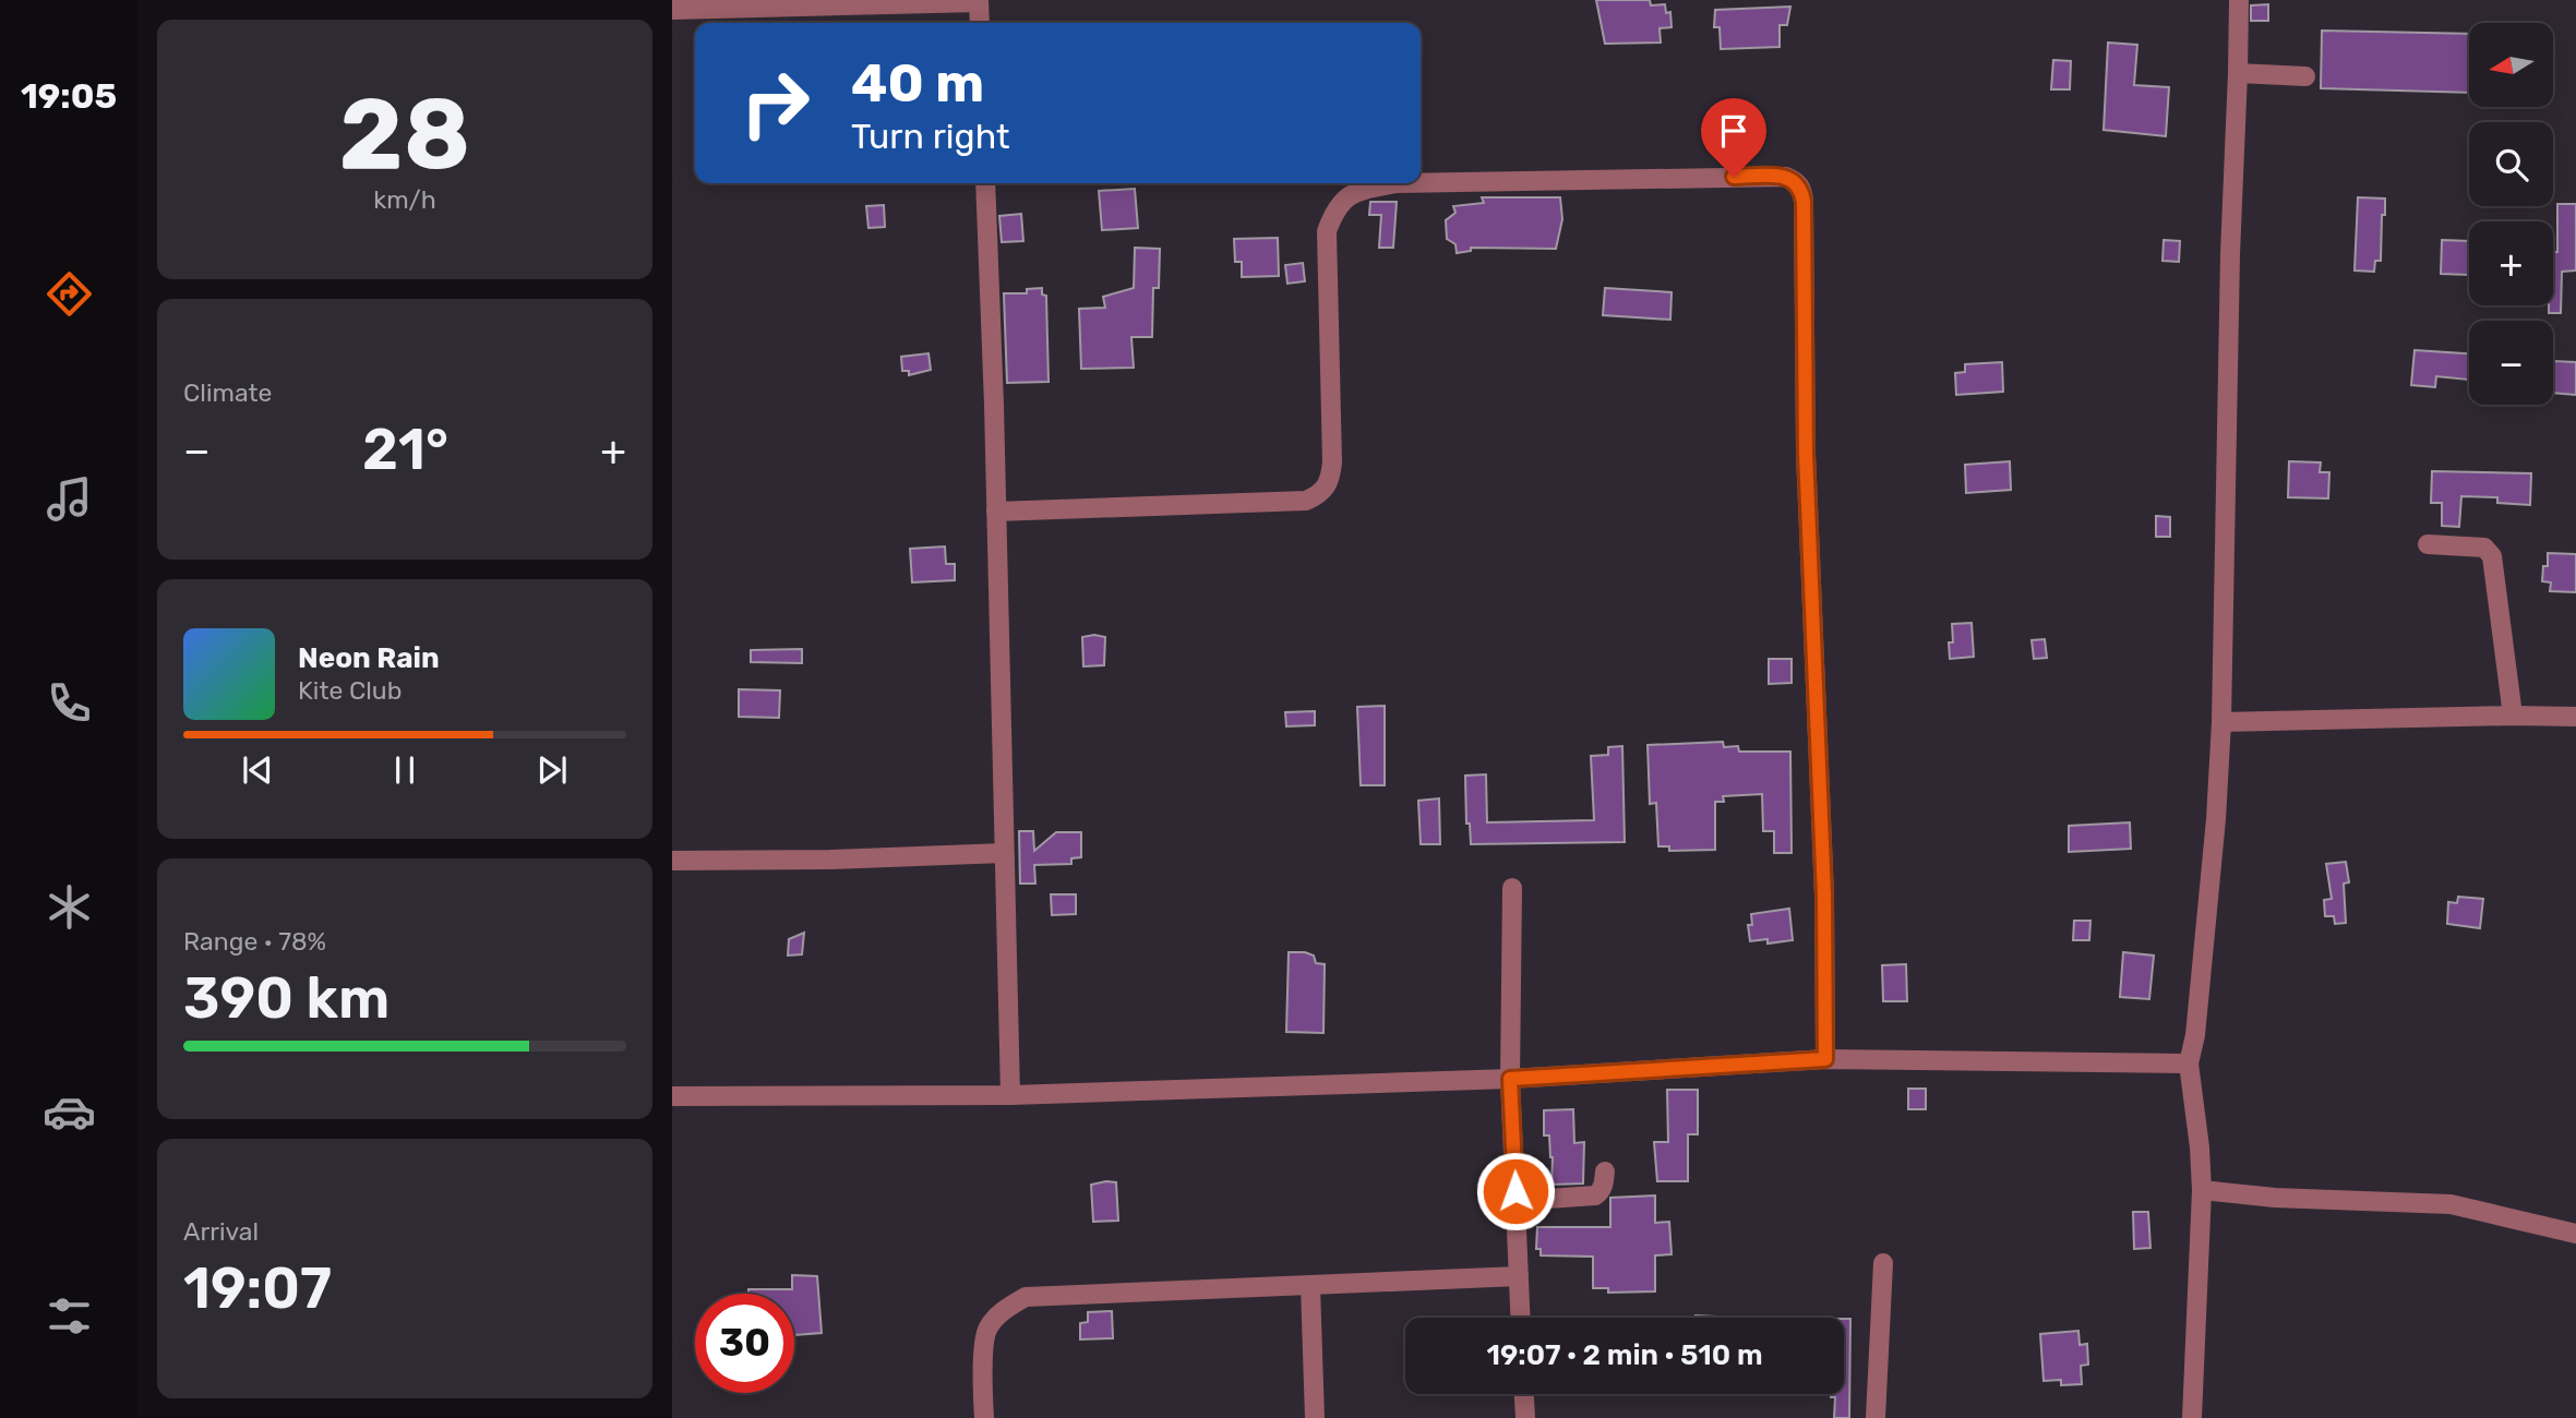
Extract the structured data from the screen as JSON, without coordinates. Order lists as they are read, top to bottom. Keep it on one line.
{"north":"left","page":{"tabs":"19:05","tile":[["28","km/h"],"Climate",["Range · 78%","390 km"],["Arrival","19:07"]],"map_buttons":["+","−"],"turn":["40 m","Turn right"],"heat":["−","21°","+"],"song":["Neon Rain","Kite Club"],"limit":"30","trip":"19:07 · 2 min · 510 m"}}
